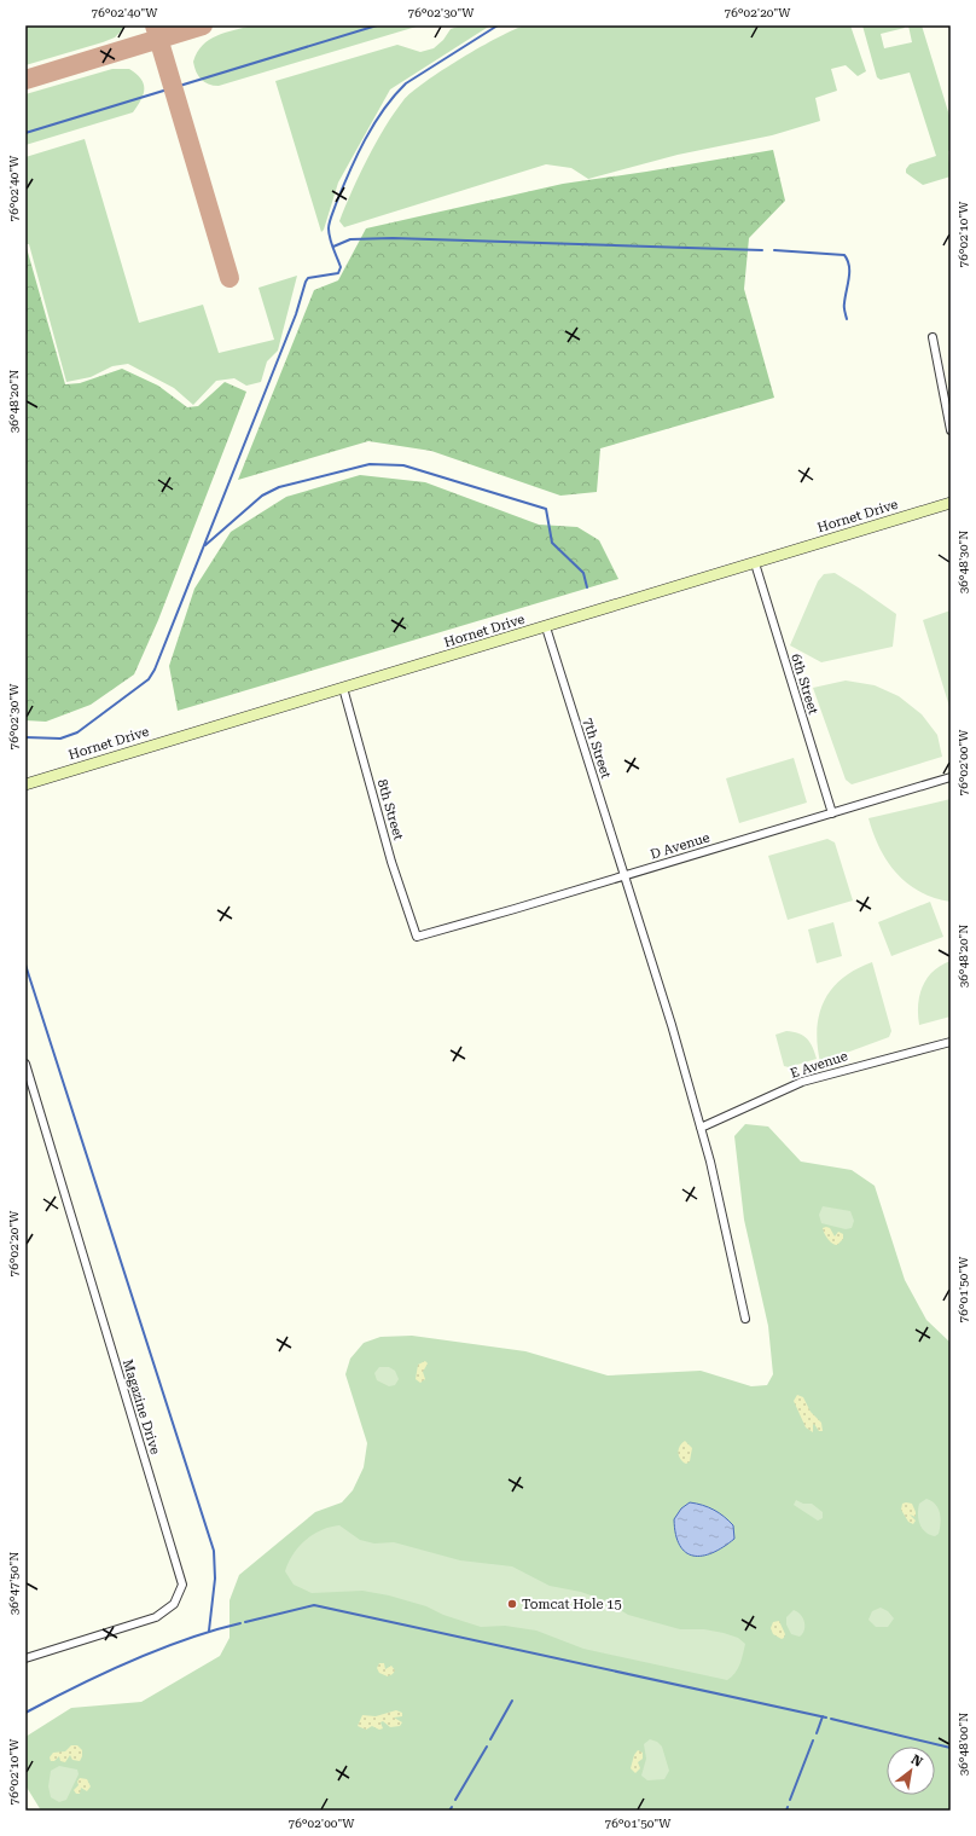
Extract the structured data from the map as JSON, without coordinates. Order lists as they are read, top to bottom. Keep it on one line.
{"streets":{"main road":["Hornet Drive"],"street":["6th Street","7th Street","8th Street","D Avenue","E Avenue","Magazine Drive"]},"crossings":[["Hornet Drive","6th Street"],["Hornet Drive","7th Street"],["Hornet Drive","8th Street"],["6th Street","D Avenue"],["7th Street","D Avenue"],["7th Street","E Avenue"],["8th Street","D Avenue"]],"places":["Tomcat Hole 15"],"north":"top right","coordinates":["76°02'40\"W","76°02'30\"W","76°02'20\"W","76°02'10\"W","36°48'20\"N","36°48'30\"N","76°02'00\"W","76°01'50\"W","36°47'50\"N","36°48'00\"N"]}
